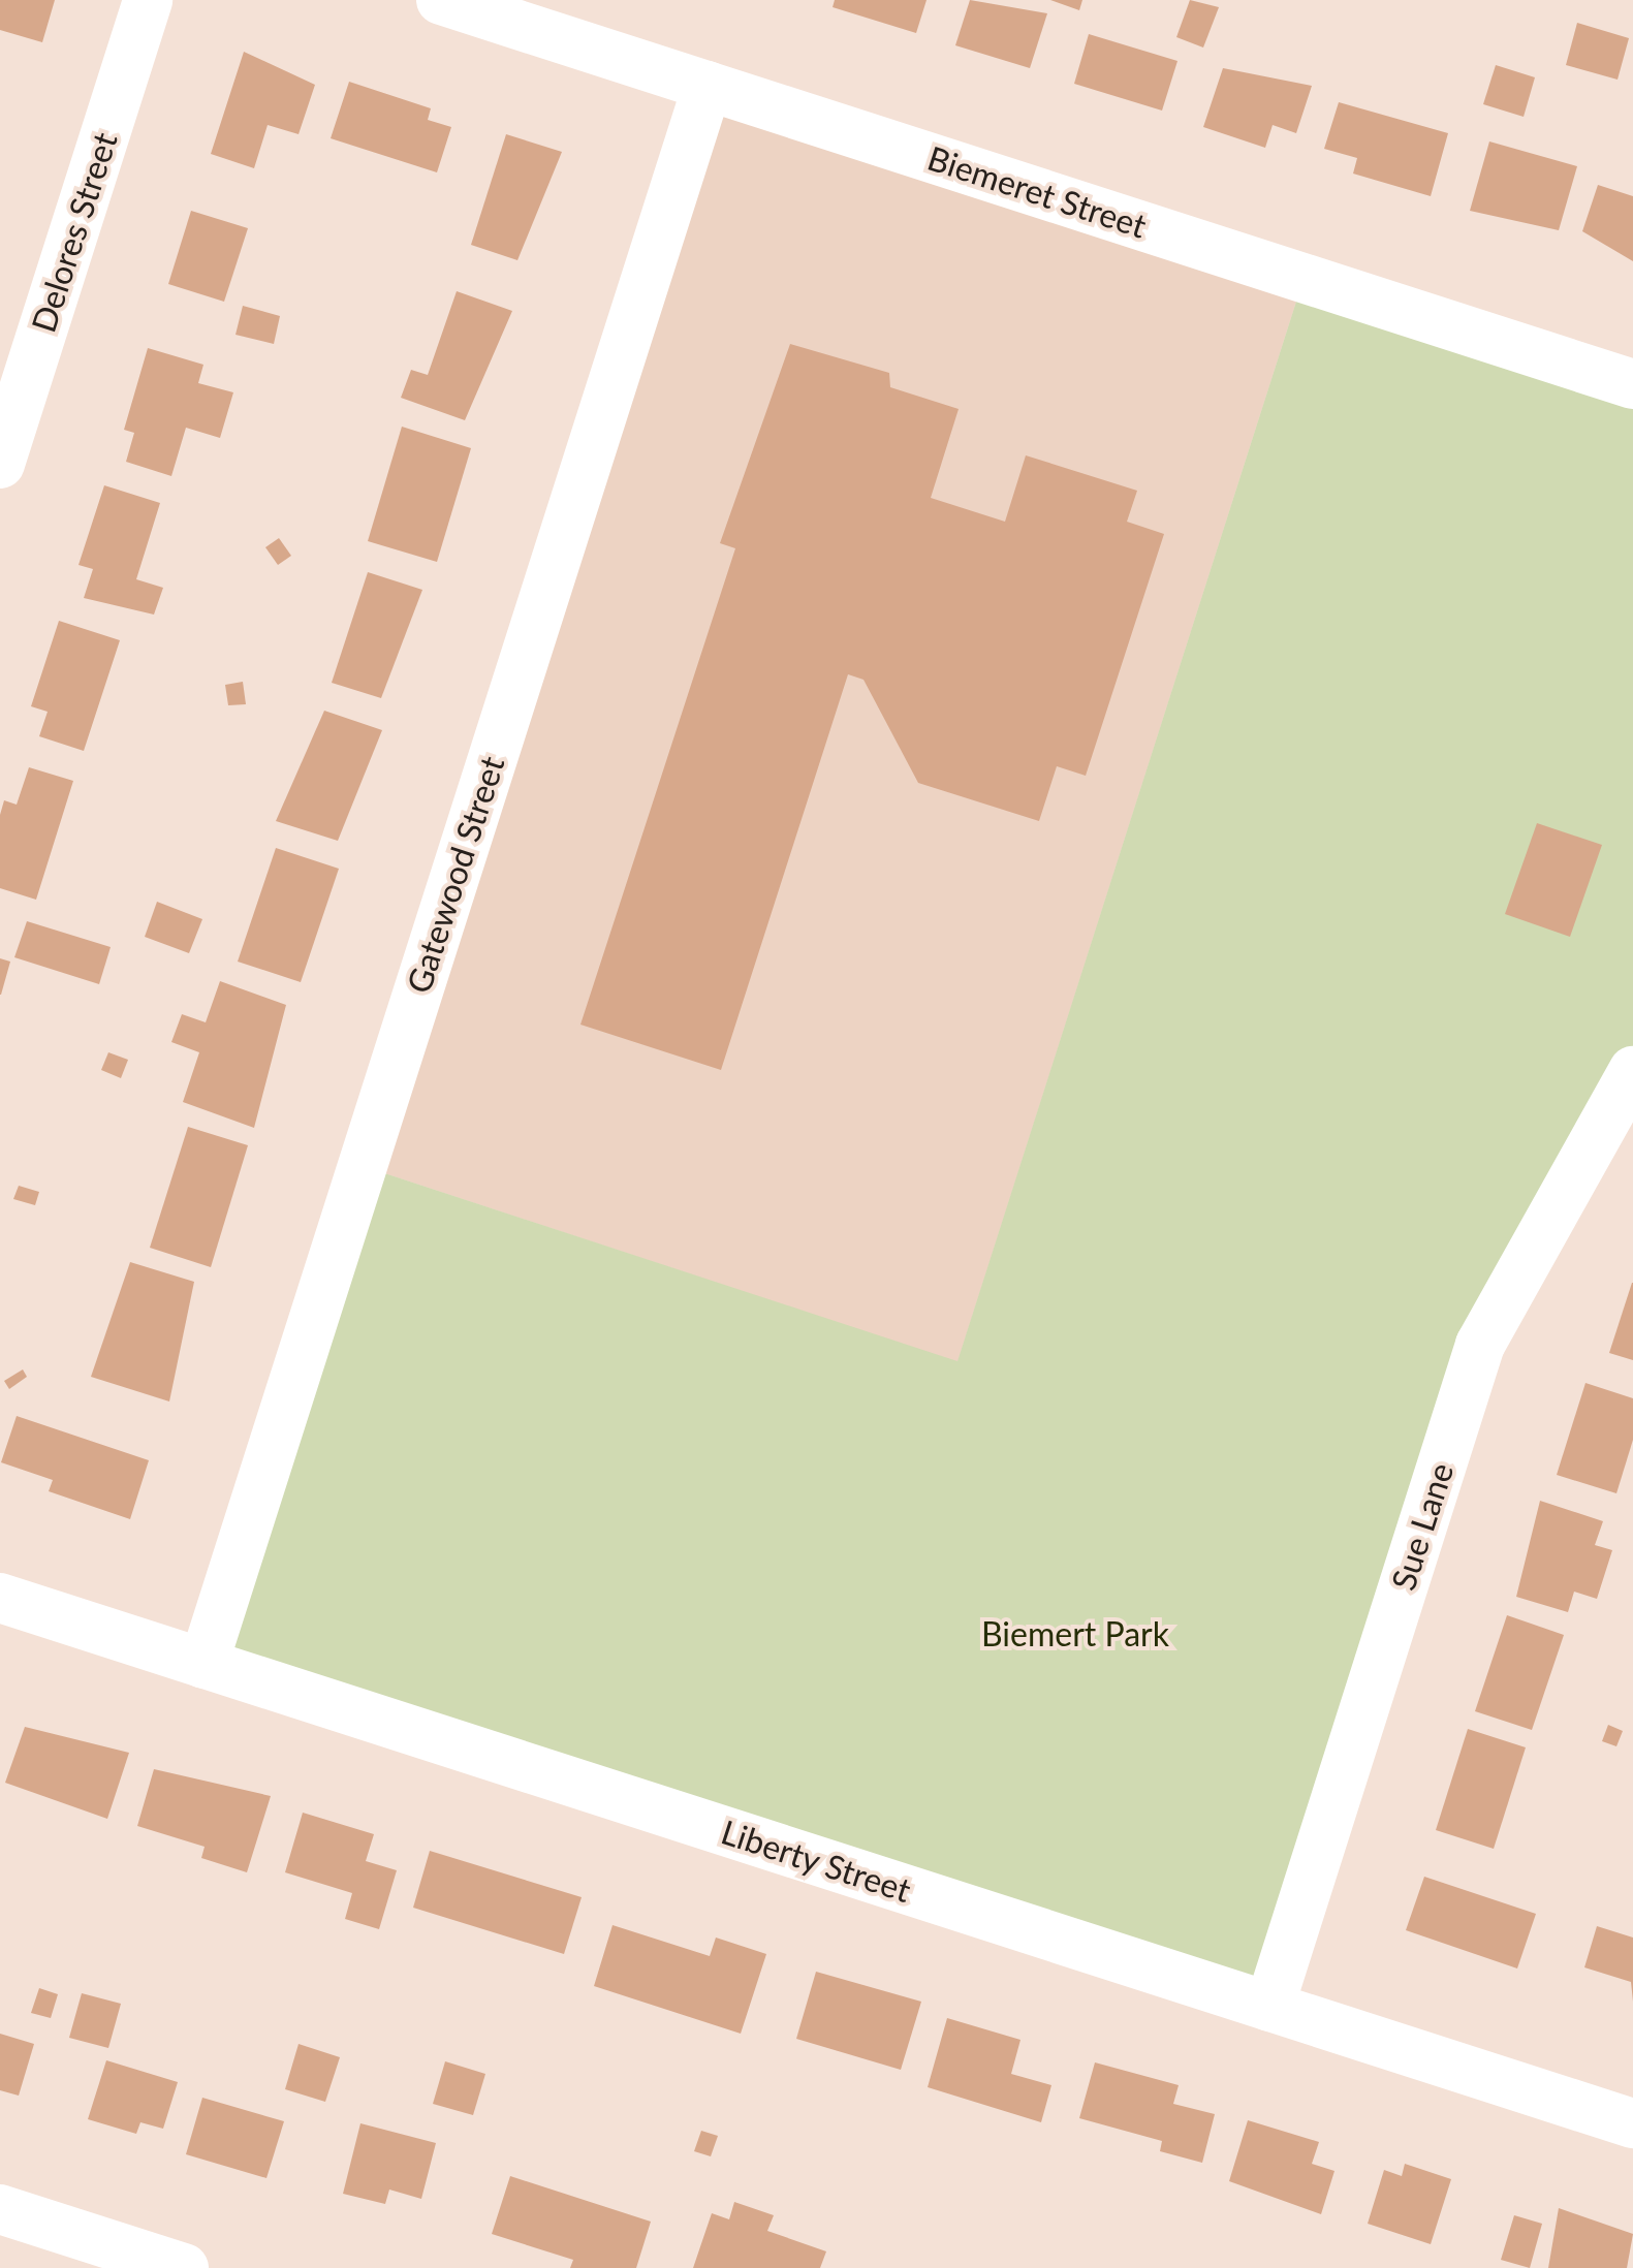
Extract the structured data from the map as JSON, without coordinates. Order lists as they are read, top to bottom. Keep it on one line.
{"streets":{"street":["Biemeret Street","Delores Street","Gatewood Street","Sue Lane","Liberty Street"]},"crossings":[["Biemeret Street","Gatewood Street"],["Gatewood Street","Liberty Street"],["Sue Lane","Liberty Street"]],"parks":["Biemert Park"]}
